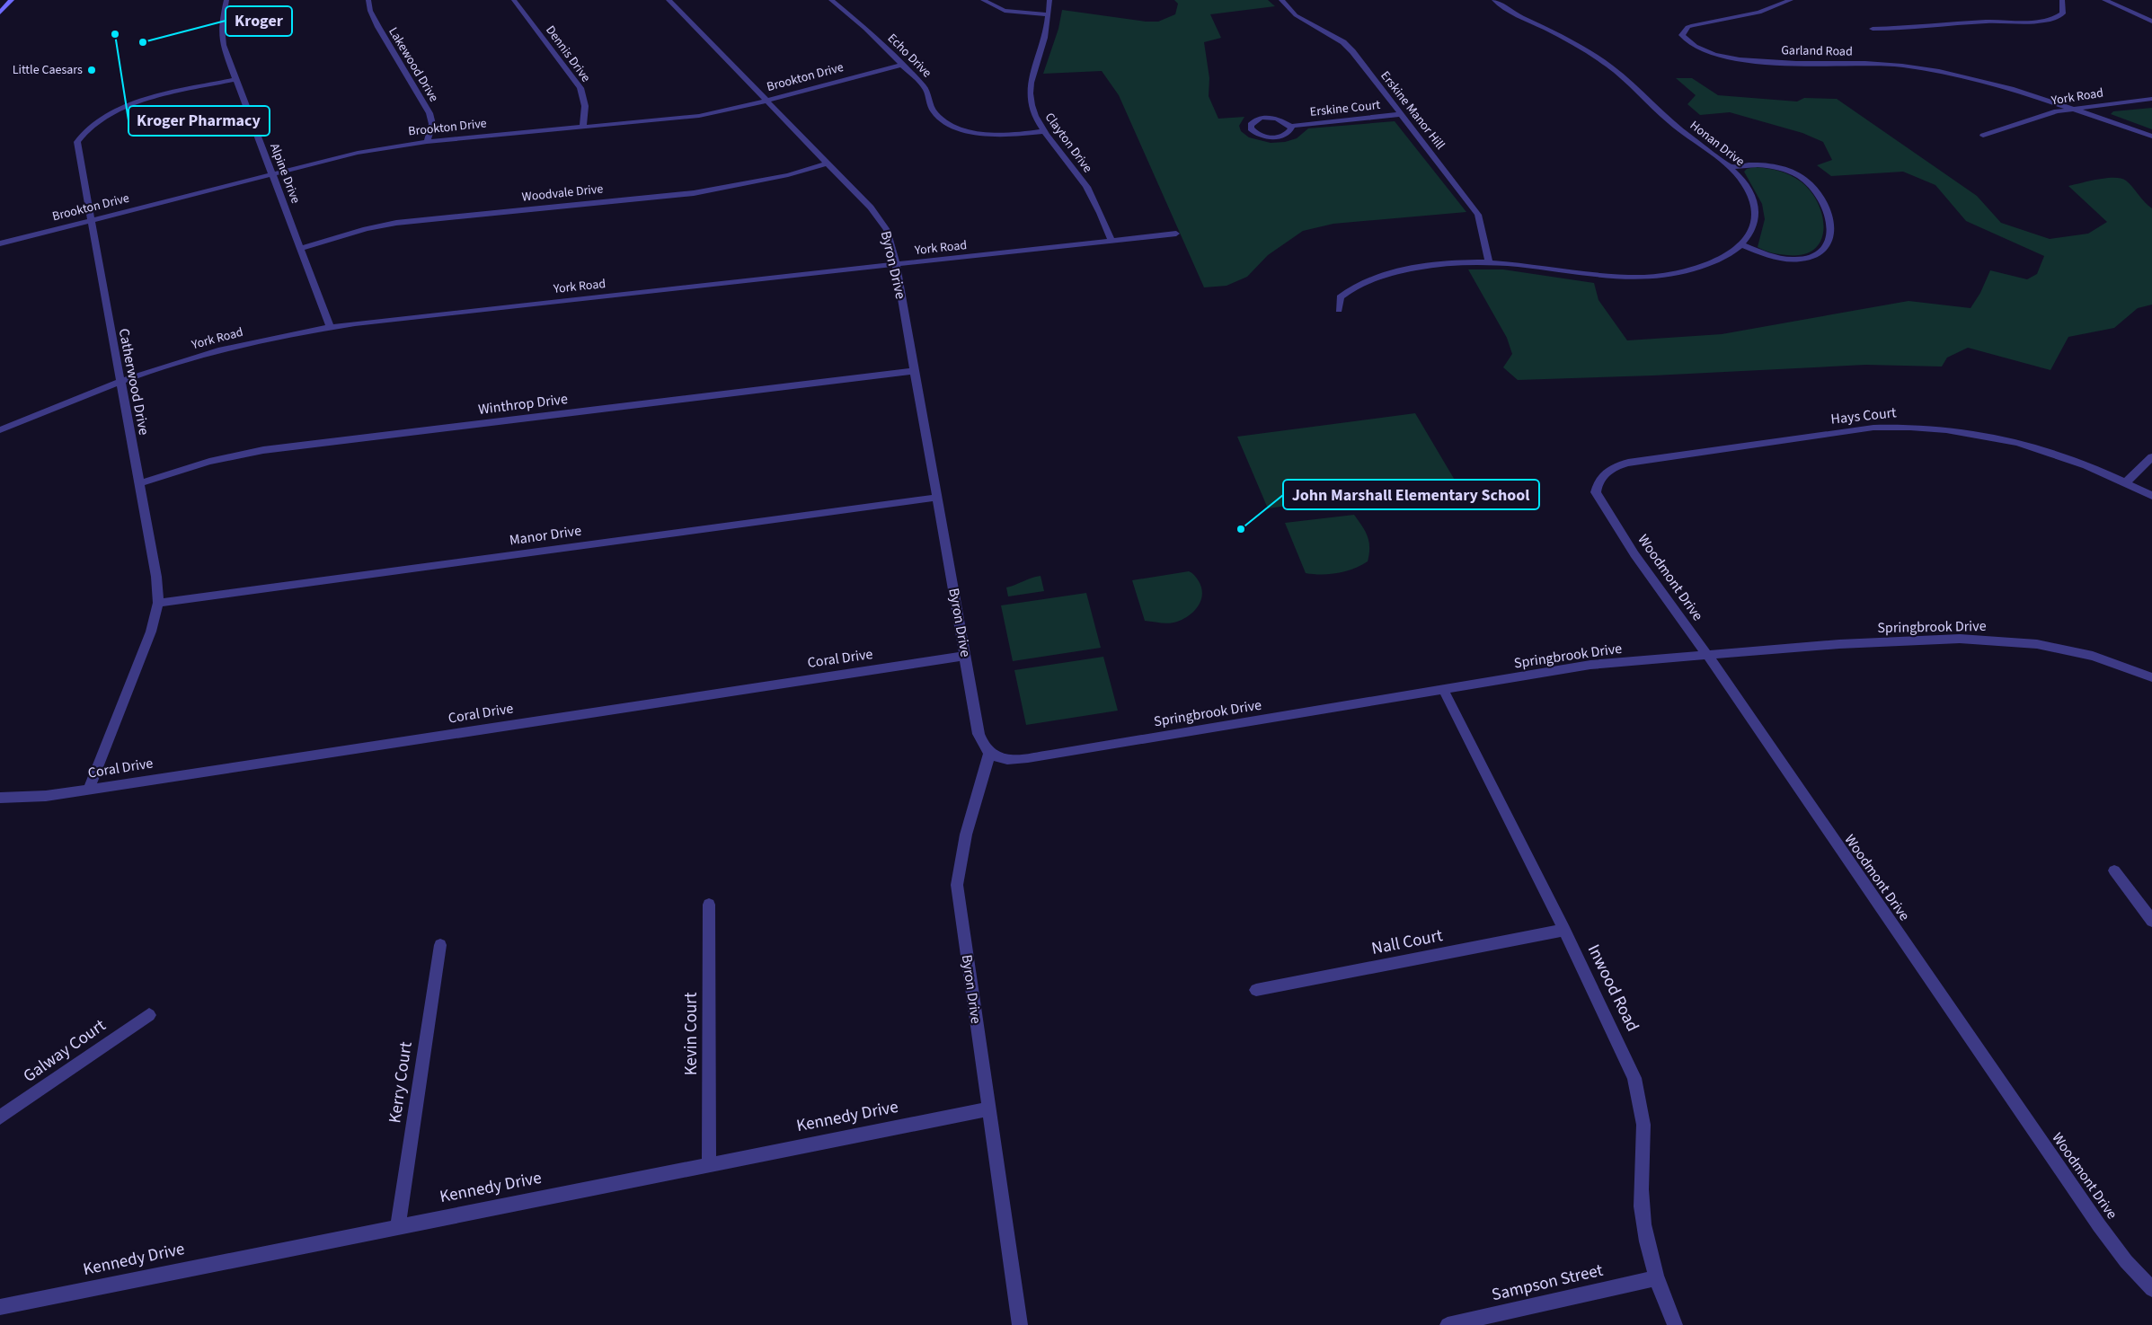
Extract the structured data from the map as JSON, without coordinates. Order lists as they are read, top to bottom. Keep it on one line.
{"streets":{"street":["Garland Road","Dennis Drive","Echo Drive","Lakewood Drive","Brookton Drive","York Road","Erskine Court","Erskine Manor Hill","Clayton Drive","Honan Drive","Alpine Drive","Woodvale Drive","Byron Drive","Catherwood Drive","Winthrop Drive","Hays Court","Manor Drive","Woodmont Drive","Springbrook Drive","Coral Drive","Nall Court","Inwood Road","Kevin Court","Galway Court","Kerry Court","Kennedy Drive","Sampson Street"]},"crossings":[["Garland Road","York Road"],["Dennis Drive","Brookton Drive"],["Echo Drive","Brookton Drive"],["Echo Drive","Clayton Drive"],["Lakewood Drive","Brookton Drive"],["Brookton Drive","Alpine Drive"],["Brookton Drive","Byron Drive"],["Brookton Drive","Catherwood Drive"],["York Road","Clayton Drive"],["York Road","Alpine Drive"],["York Road","Byron Drive"],["York Road","Catherwood Drive"],["Erskine Court","Erskine Manor Hill"],["Erskine Manor Hill","Honan Drive"],["Alpine Drive","Woodvale Drive"],["Alpine Drive","Catherwood Drive"],["Woodvale Drive","Byron Drive"],["Byron Drive","Winthrop Drive"],["Byron Drive","Manor Drive"],["Byron Drive","Springbrook Drive"],["Byron Drive","Coral Drive"],["Byron Drive","Kennedy Drive"],["Catherwood Drive","Winthrop Drive"],["Catherwood Drive","Manor Drive"],["Catherwood Drive","Coral Drive"],["Hays Court","Woodmont Drive"],["Woodmont Drive","Springbrook Drive"],["Springbrook Drive","Inwood Road"],["Nall Court","Inwood Road"],["Inwood Road","Sampson Street"],["Kevin Court","Kennedy Drive"],["Kerry Court","Kennedy Drive"]],"places":["Kroger Pharmacy","Kroger","Little Caesars","John Marshall Elementary School"]}
